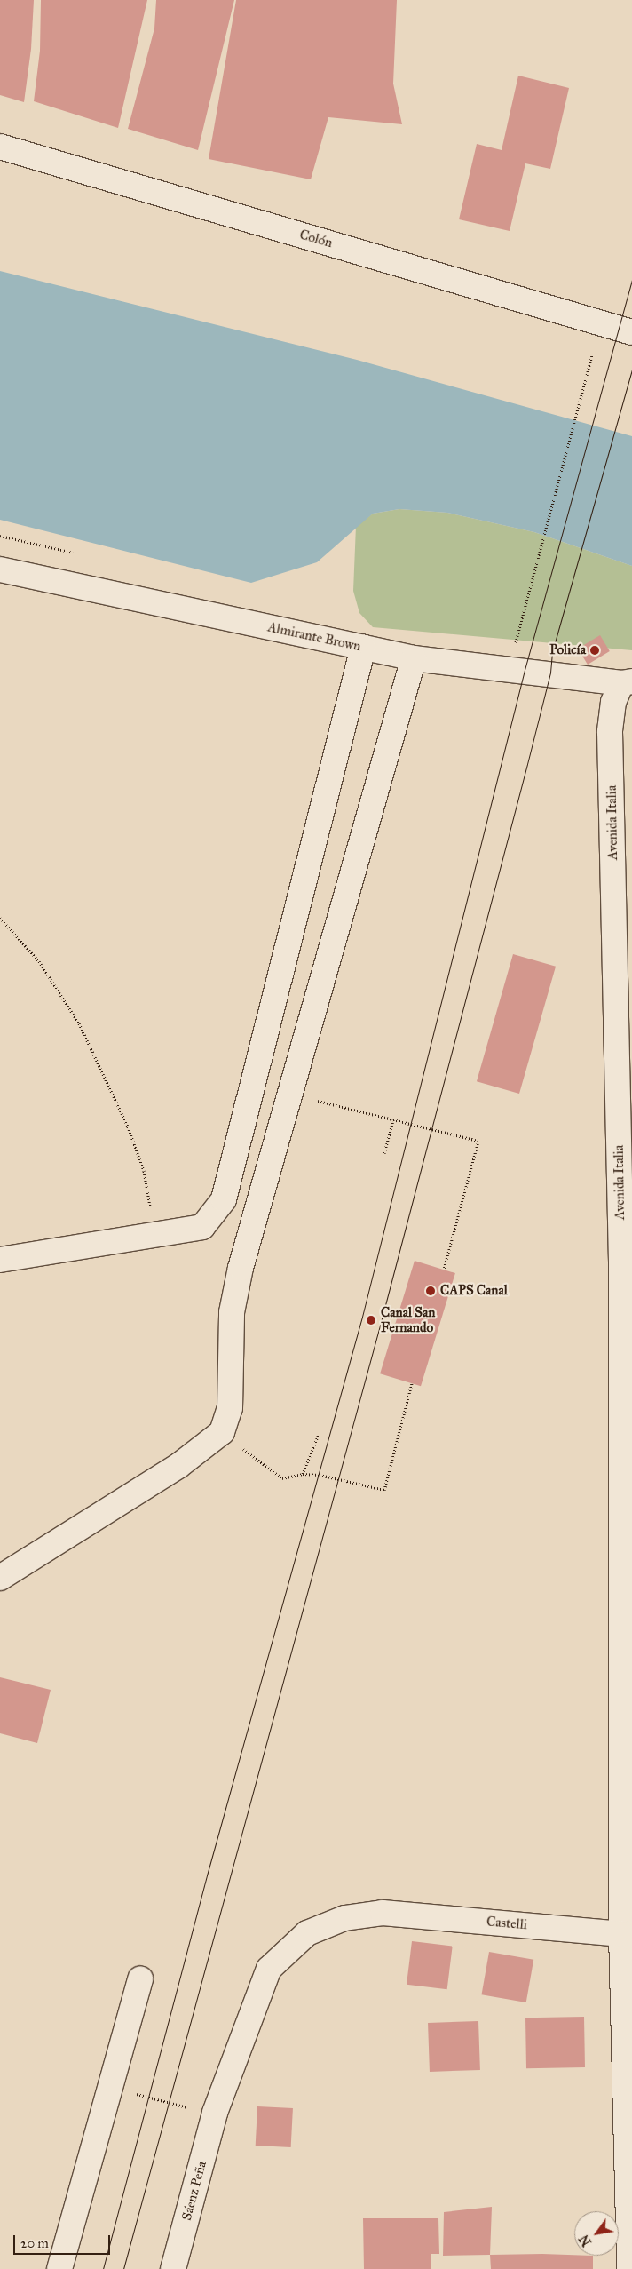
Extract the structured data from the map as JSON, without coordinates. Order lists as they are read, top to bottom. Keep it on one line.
{"streets":{"street":["Colón","Almirante Brown","Avenida Italia","Castelli","Sáenz Peña"]},"crossings":[["Almirante Brown","Avenida Italia"],["Avenida Italia","Castelli"],["Castelli","Sáenz Peña"]],"places":["Policía","CAPS Canal","Canal San Fernando"],"scale_bar":"20 m","north":"bottom left"}
